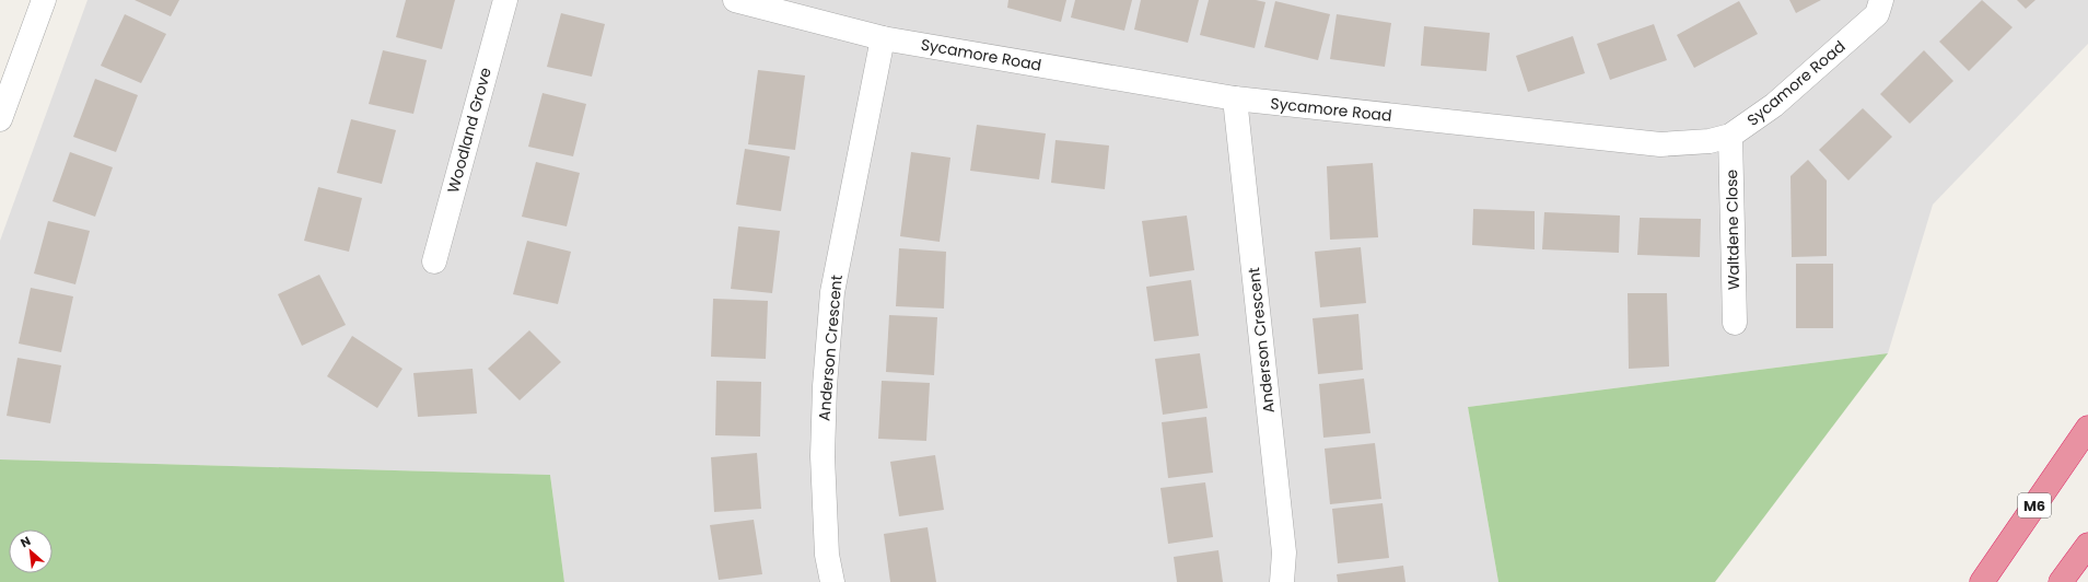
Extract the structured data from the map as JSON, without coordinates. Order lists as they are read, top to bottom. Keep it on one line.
{"streets":{"highway":["M6"],"street":["Sycamore Road","Woodland Grove","Waltdene Close","Anderson Crescent"]},"crossings":[["Sycamore Road","Waltdene Close"],["Sycamore Road","Anderson Crescent"]],"north":"top left"}
